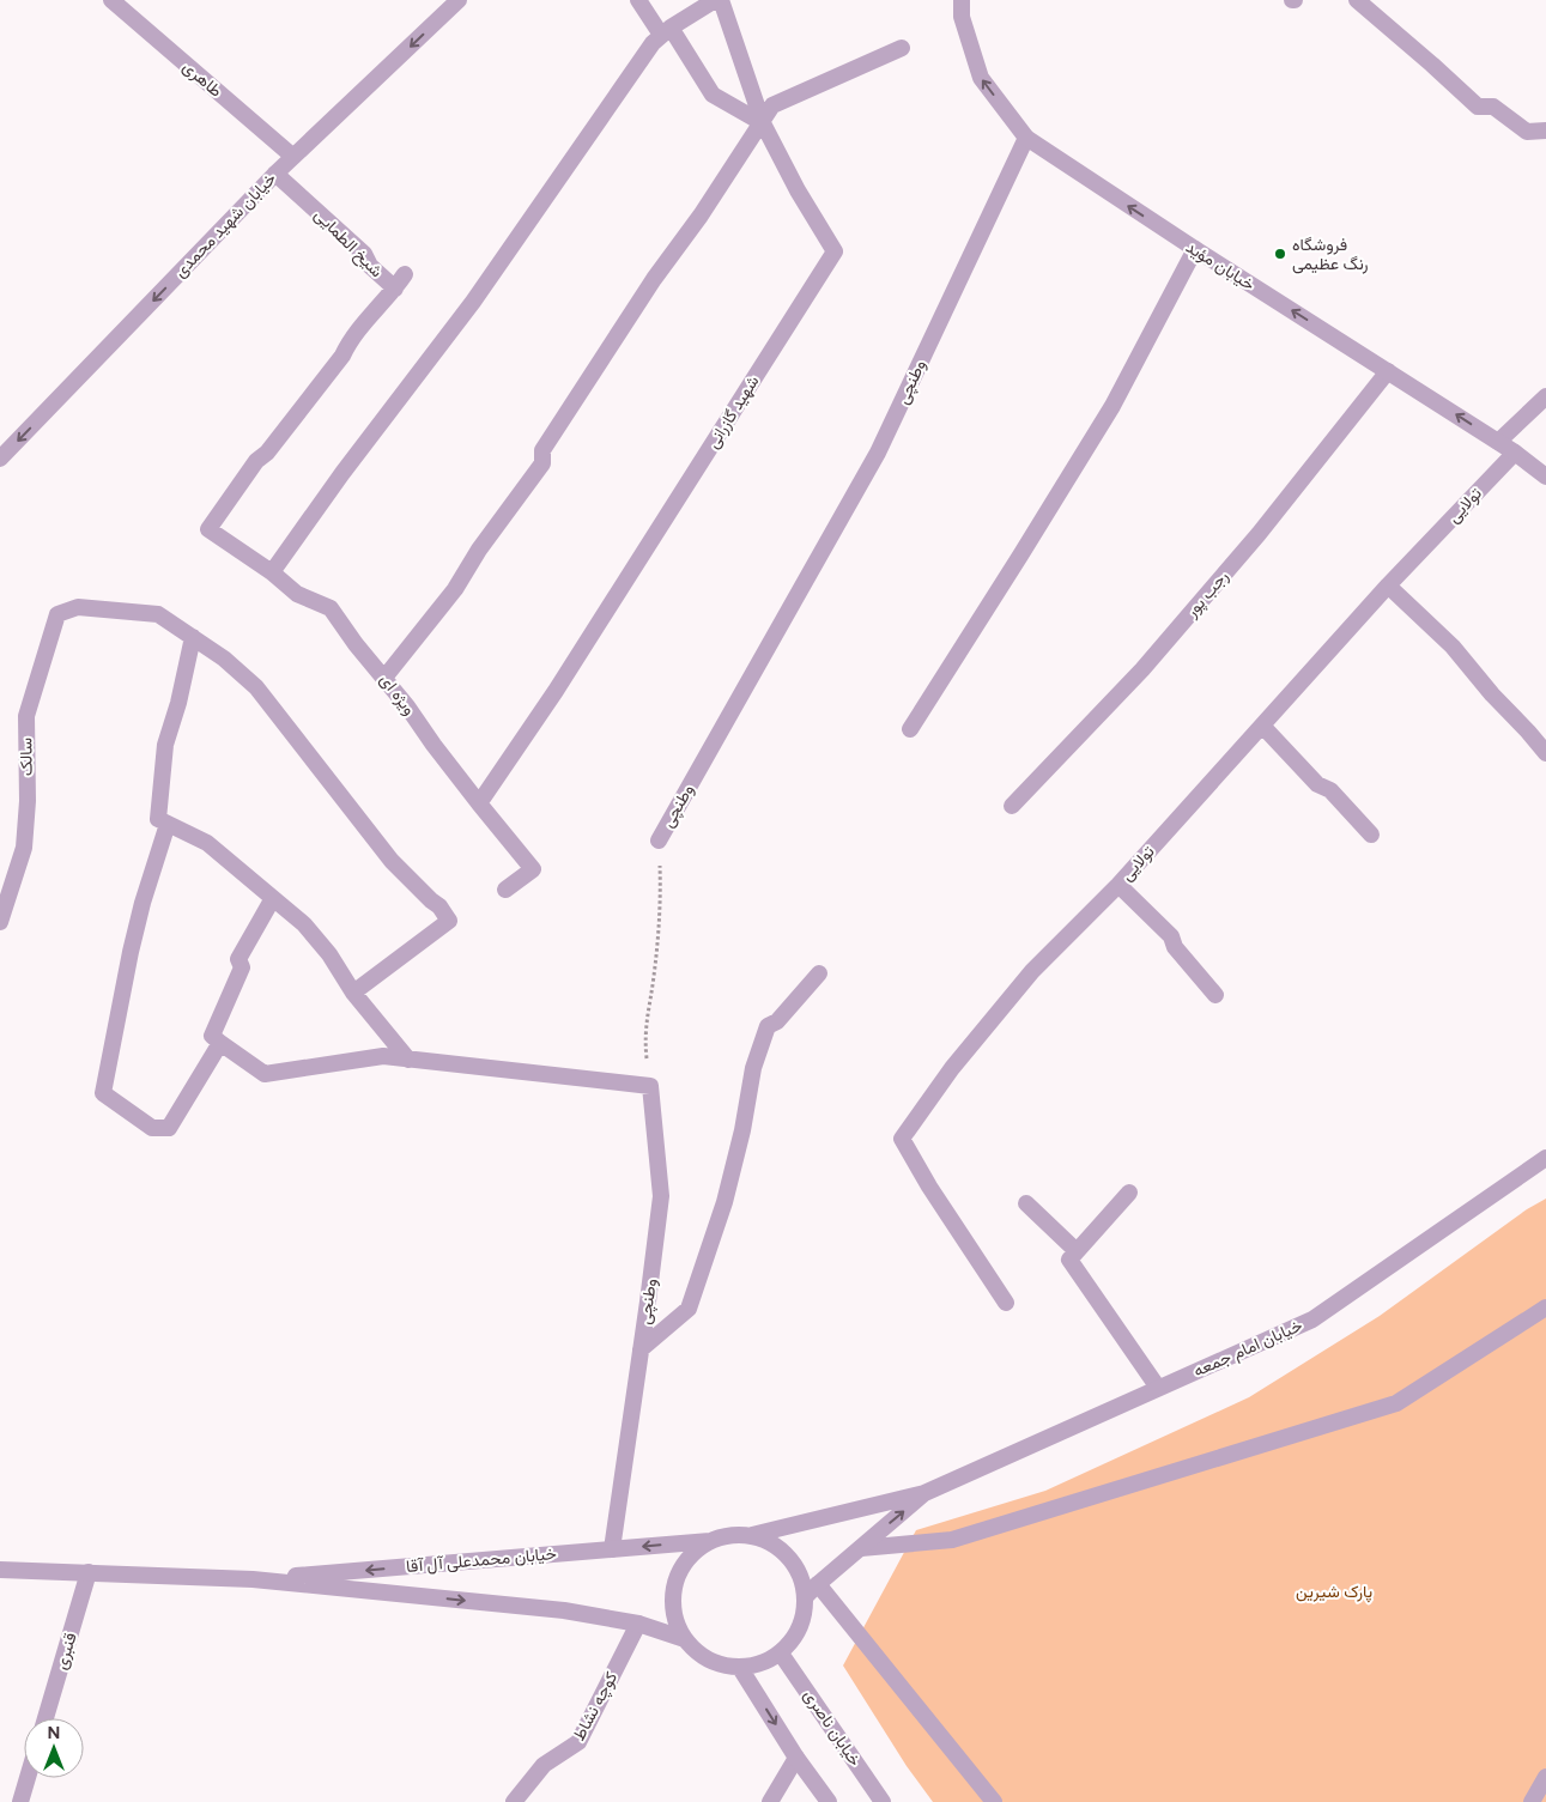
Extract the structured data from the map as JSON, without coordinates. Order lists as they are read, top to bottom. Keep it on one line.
{"streets":{"street":["طاهری","خیابان شهید محمدی","شیخ الطمایی","خیابان مؤید","وطنچی","شهید گازرانی","تولایی","رجب پور","ویژه ای","سالک","خیابان امام جمعه","خیابان محمدعلی آل آقا","قنبری","کوچه نشاط","خیابان ناصری"]},"crossings":[["طاهری","خیابان شهید محمدی"],["خیابان شهید محمدی","شیخ الطمایی"],["شیخ الطمایی","ویژه ای"],["خیابان مؤید","وطنچی"],["خیابان مؤید","تولایی"],["خیابان مؤید","رجب پور"],["وطنچی","خیابان محمدعلی آل آقا"],["شهید گازرانی","ویژه ای"],["خیابان امام جمعه","خیابان محمدعلی آل آقا"],["خیابان امام جمعه","خیابان ناصری"],["خیابان محمدعلی آل آقا","قنبری"],["خیابان محمدعلی آل آقا","کوچه نشاط"],["خیابان محمدعلی آل آقا","خیابان ناصری"]],"one_way":["خیابان شهید محمدی","خیابان مؤید"],"parks":["پارک شیرین"],"places":["فروشگاه رنگ عظیمی"],"north":"top"}
